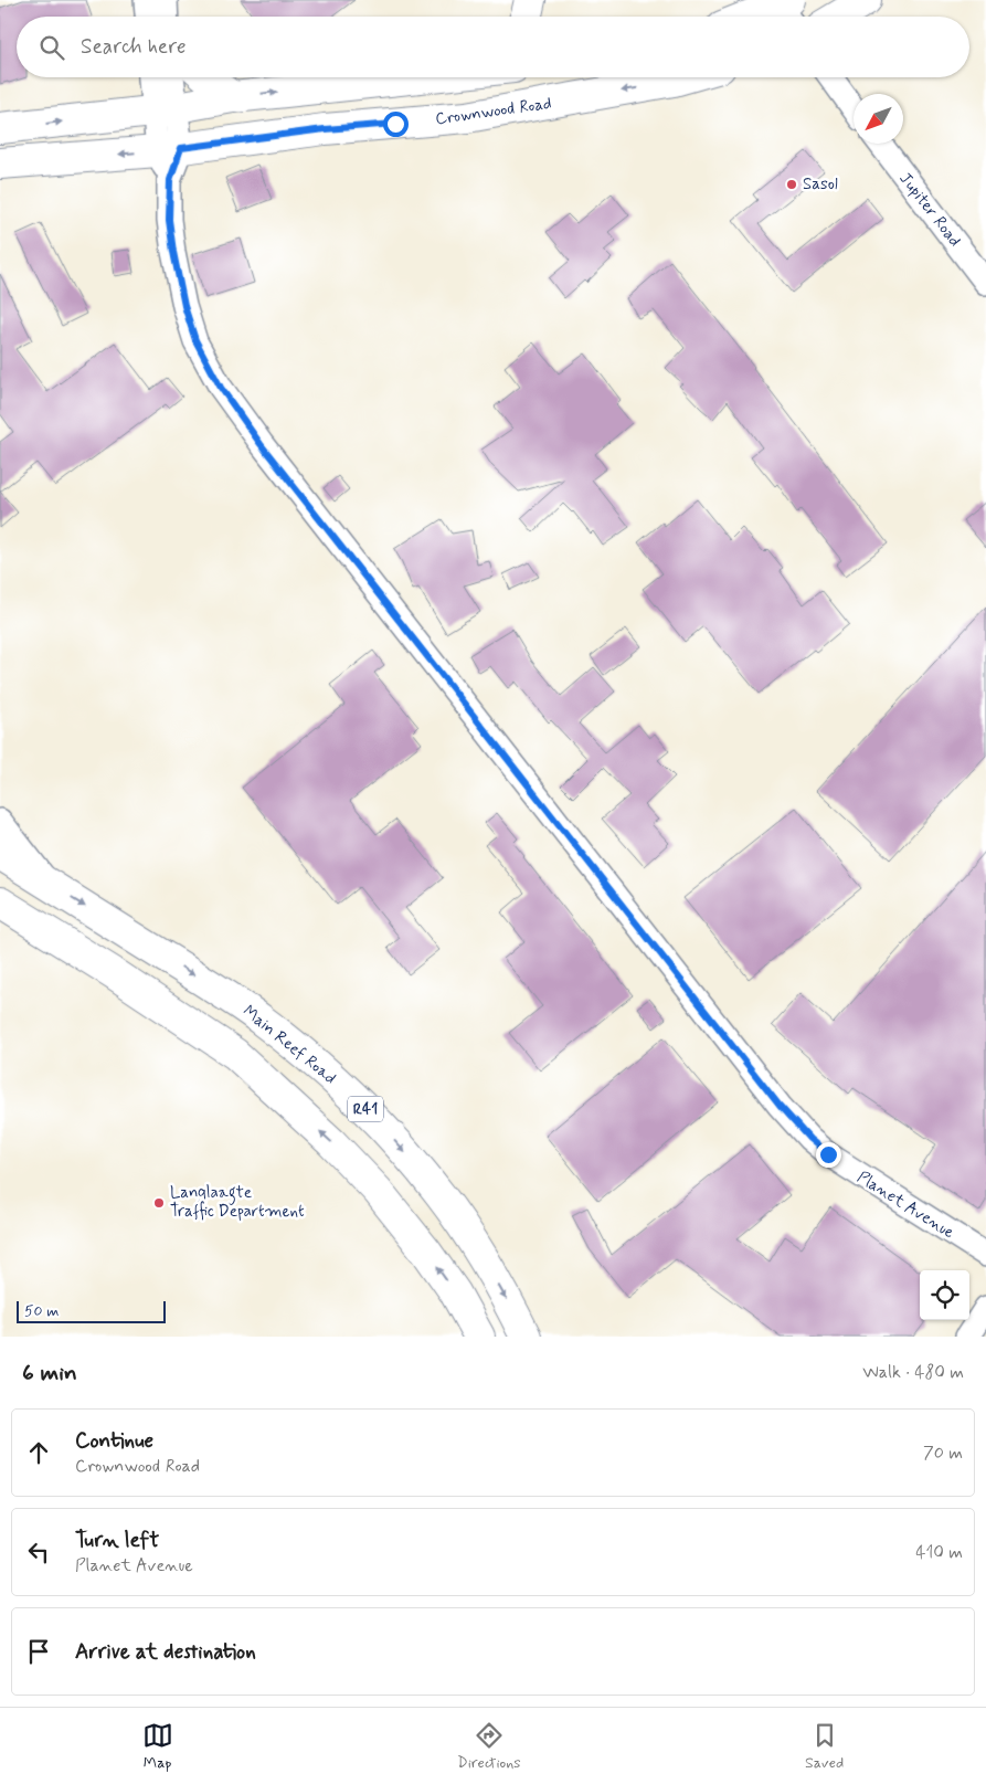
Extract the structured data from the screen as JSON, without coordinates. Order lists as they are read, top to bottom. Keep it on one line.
{"streets":{"main road":["Crownwood Road","Main Reef Road","R41"],"street":["Jupiter Road","Planet Avenue"]},"crossings":[["Crownwood Road","Planet Avenue"]],"places":["Sasol","Langlaagte Traffic Department"],"scale_bar":"50 m","north":"bottom left","page":{"search":"Search here","scale":"50 m","heading":["6 min","Walk · 480 m"],"list":[["Continue","Crownwood Road","70 m"],["Turn left","Planet Avenue","410 m"],"Arrive at destination"],"nav":["Map","Directions","Saved"]}}
